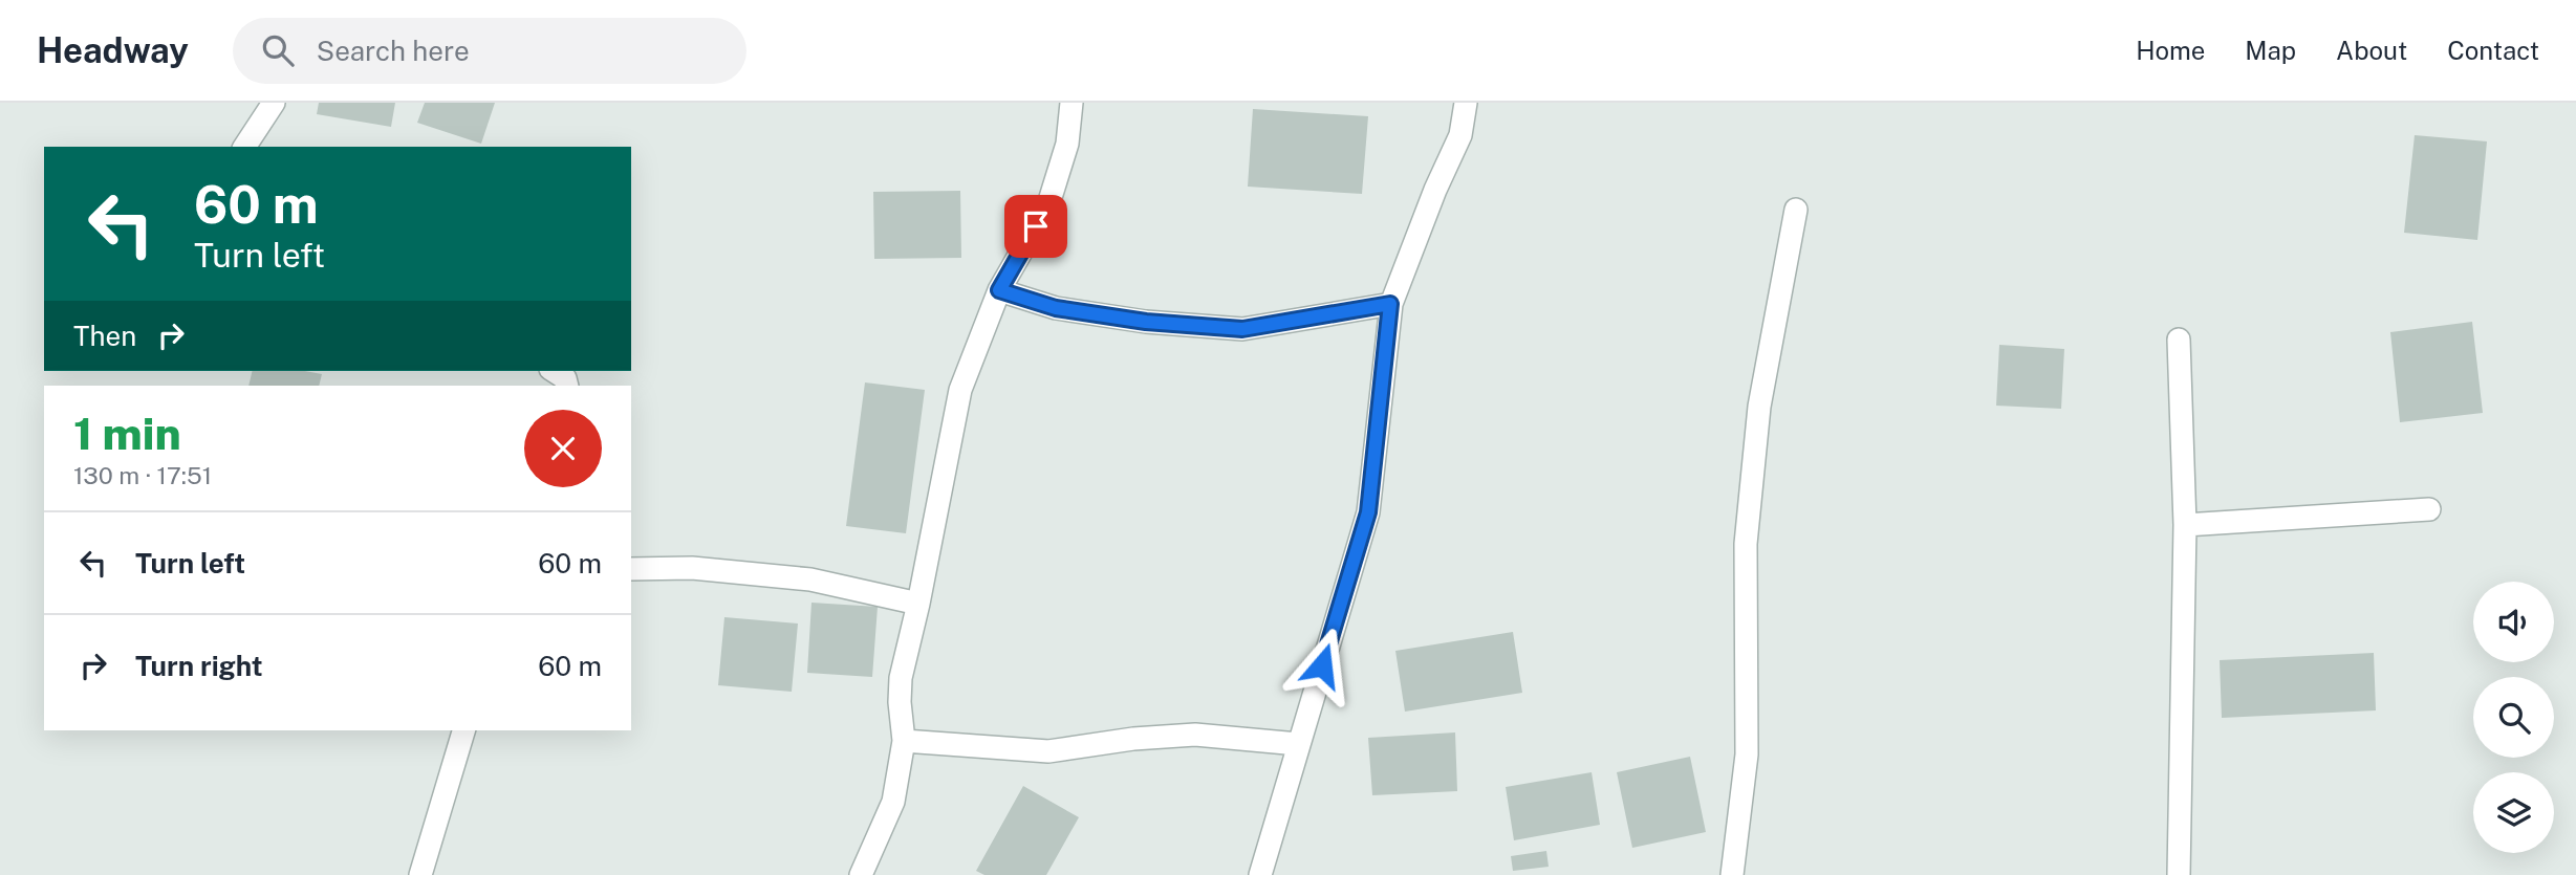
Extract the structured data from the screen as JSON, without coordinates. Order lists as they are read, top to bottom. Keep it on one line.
{"page":{"header":"Headway","search":"Search here","nav":["Home","Map","About","Contact"],"turn":["60 m","Turn left"],"then":"Then","heading":["1 min","130 m · 17:51"],"list":[{"name":"Turn left","value":"60 m"},{"name":"Turn right","value":"60 m"}]}}
